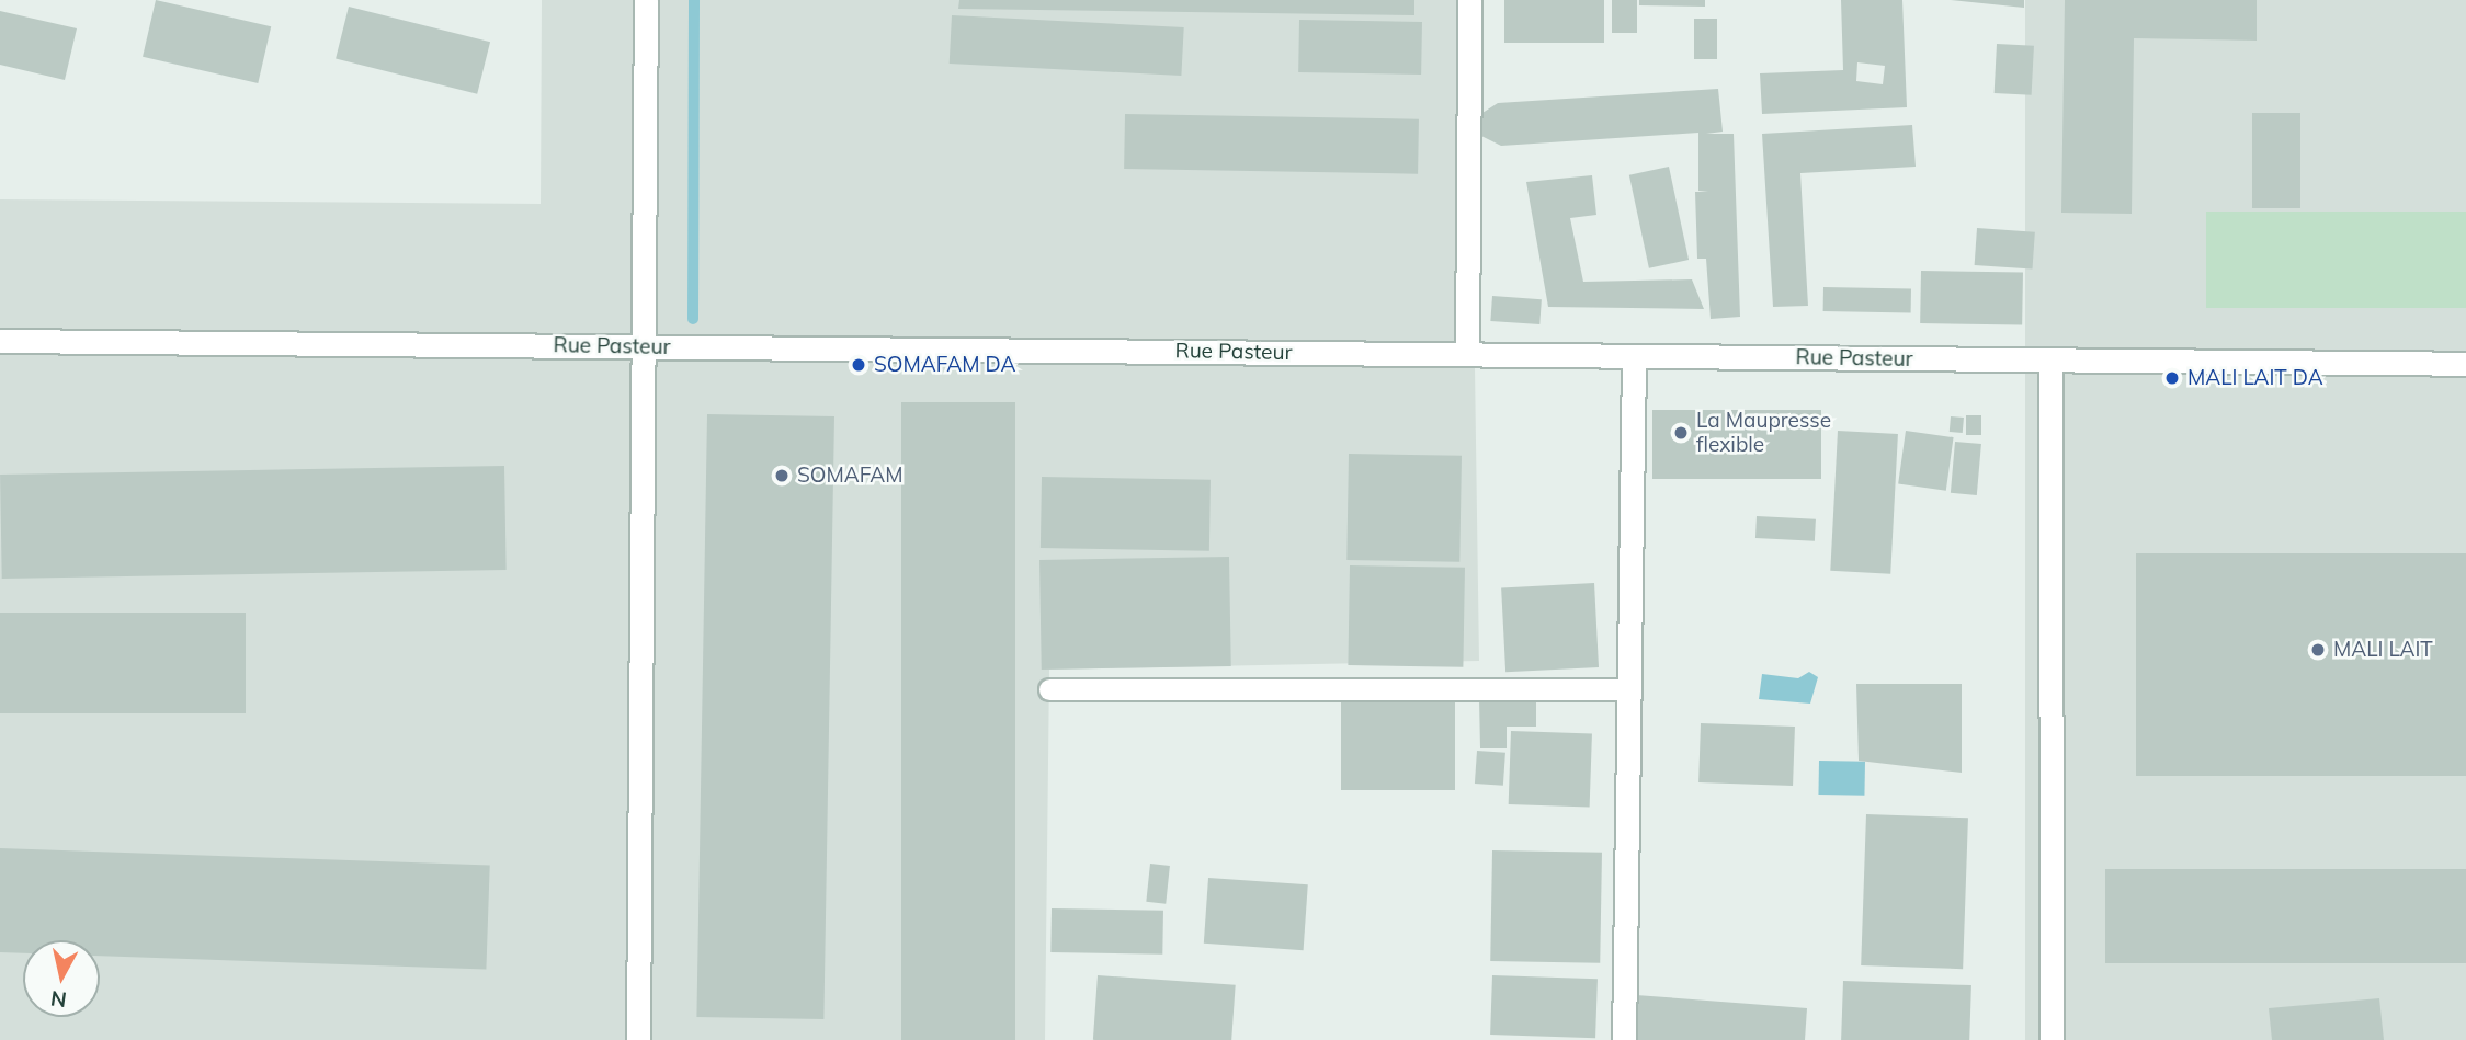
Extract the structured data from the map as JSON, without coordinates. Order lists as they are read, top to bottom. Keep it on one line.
{"streets":{"street":["Rue Pasteur"]},"places":["SOMAFAM DA","MALI LAIT DA","La Maupresse flexible","SOMAFAM","MALI LAIT"],"north":"bottom"}
